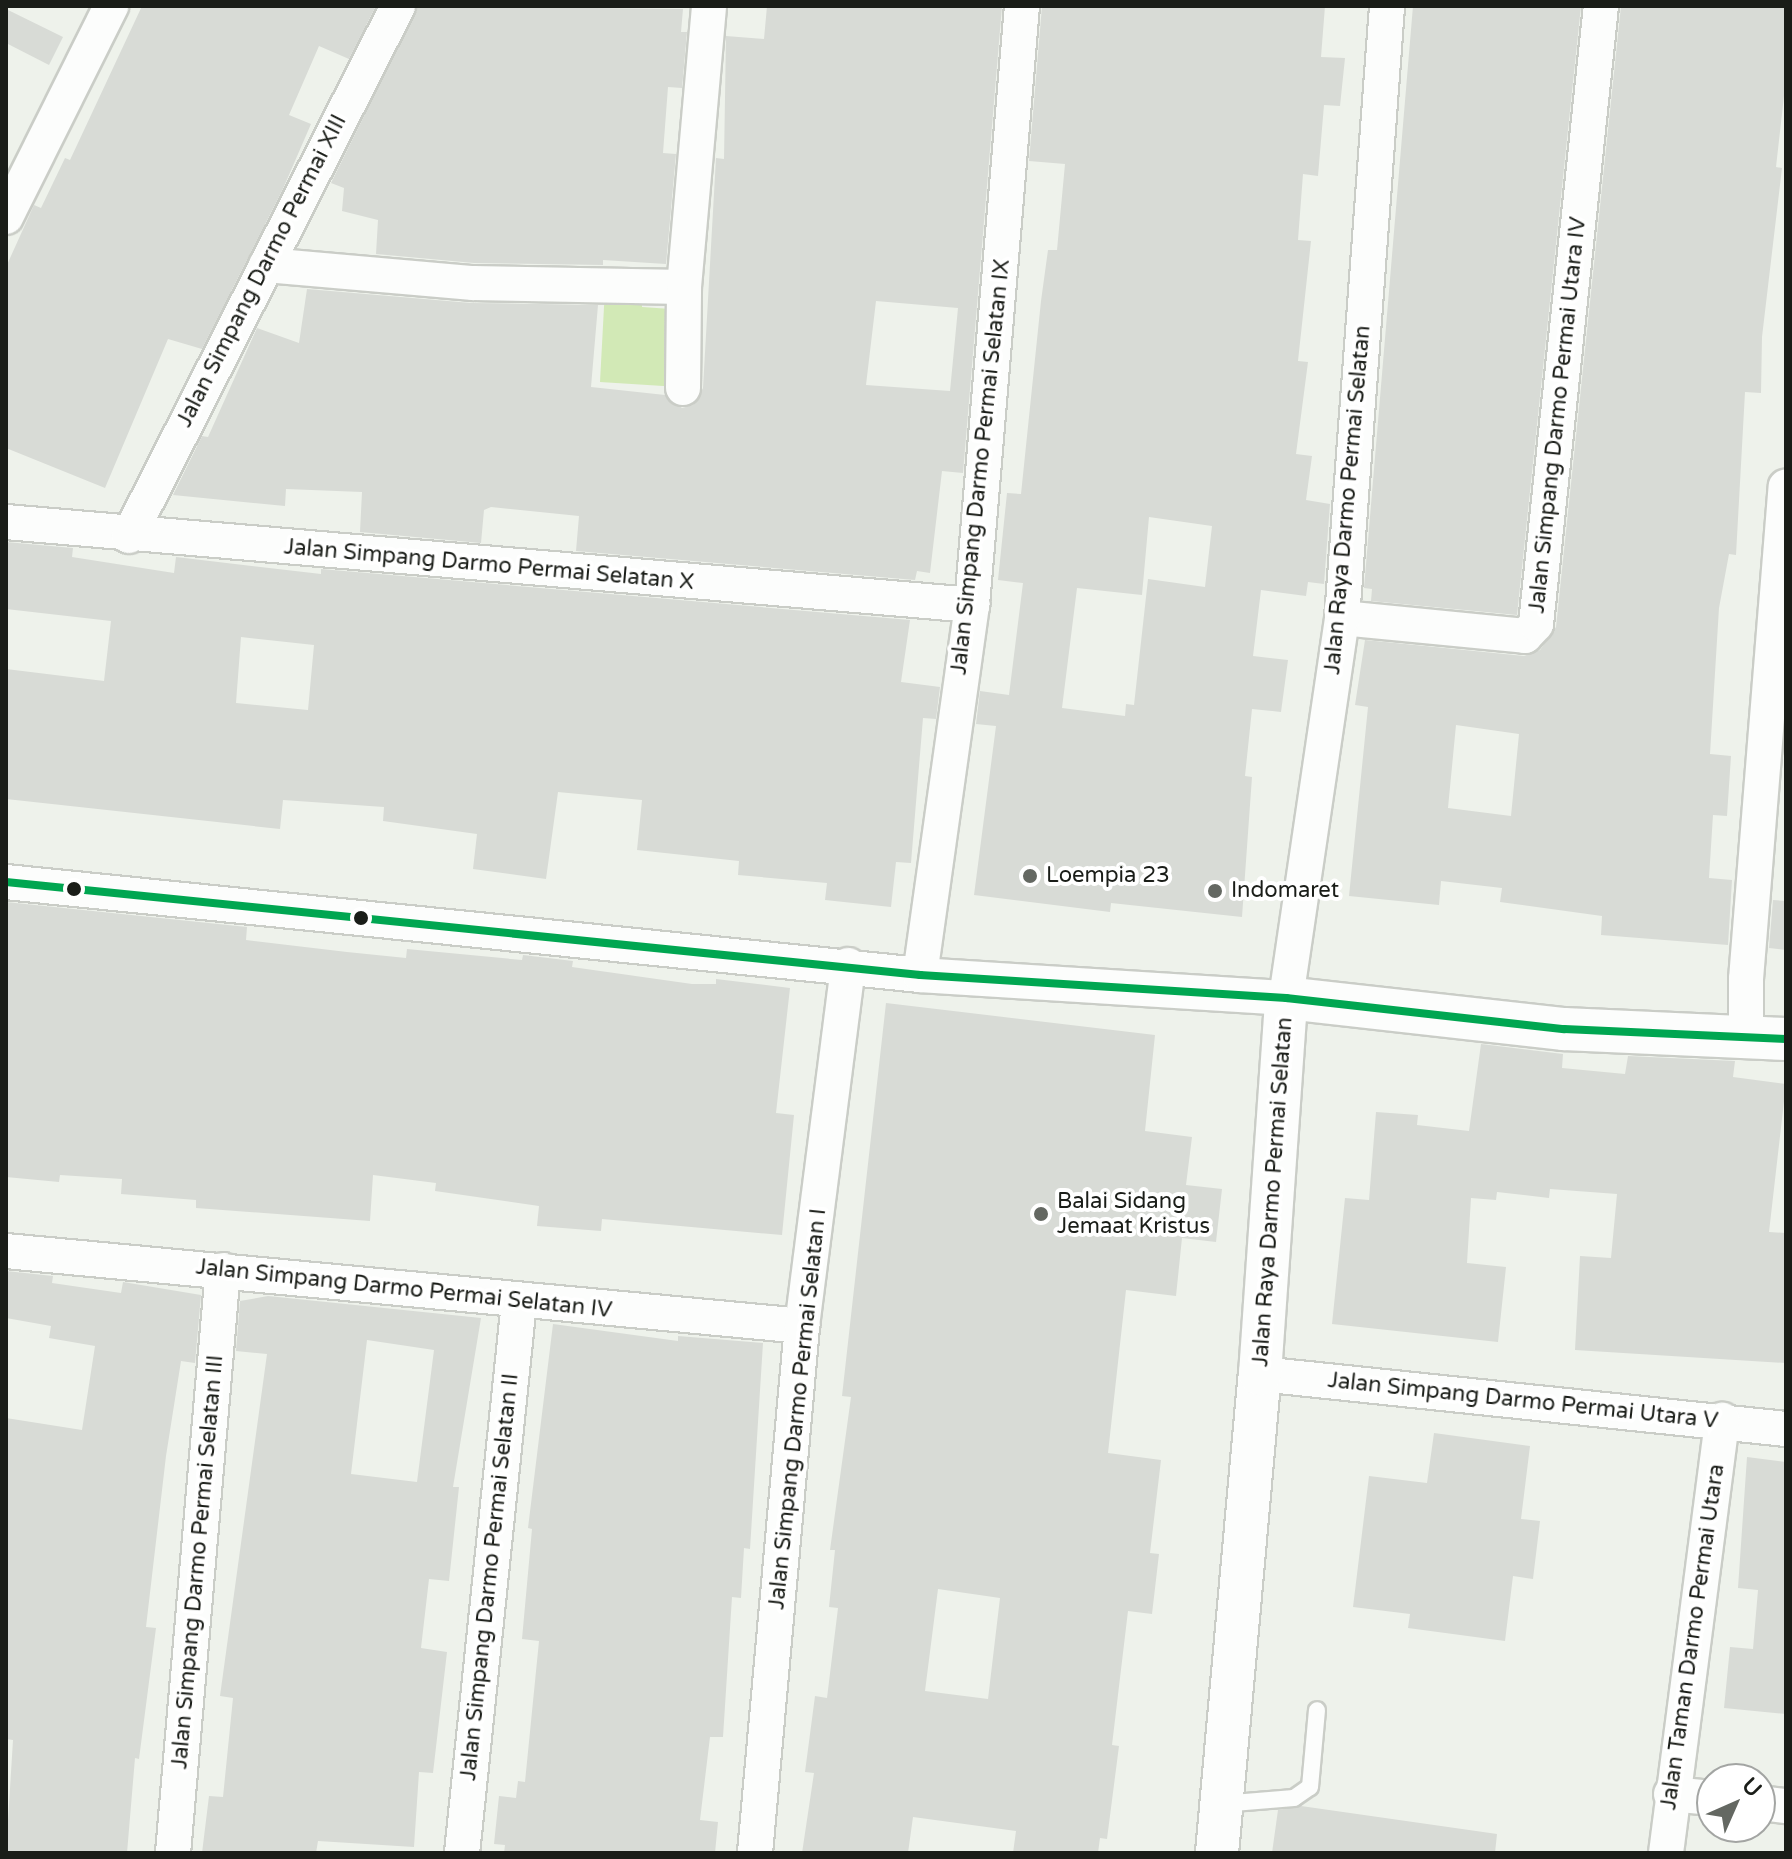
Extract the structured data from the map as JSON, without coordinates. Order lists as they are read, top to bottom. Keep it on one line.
{"streets":{"street":["Jalan Simpang Darmo Permai XIII","Jalan Simpang Darmo Permai Utara IV","Jalan Simpang Darmo Permai Selatan IX","Jalan Raya Darmo Permai Selatan","Jalan Simpang Darmo Permai Selatan X","Jalan Simpang Darmo Permai Selatan IV","Jalan Simpang Darmo Permai Utara V","Jalan Simpang Darmo Permai Selatan I","Jalan Simpang Darmo Permai Selatan III","Jalan Simpang Darmo Permai Selatan II","Jalan Taman Darmo Permai Utara"]},"crossings":[["Jalan Simpang Darmo Permai XIII","Jalan Simpang Darmo Permai Selatan X"],["Jalan Simpang Darmo Permai Utara IV","Jalan Raya Darmo Permai Selatan"],["Jalan Simpang Darmo Permai Selatan IX","Jalan Simpang Darmo Permai Selatan X"],["Jalan Raya Darmo Permai Selatan","Jalan Simpang Darmo Permai Utara V"],["Jalan Simpang Darmo Permai Selatan IV","Jalan Simpang Darmo Permai Selatan I"],["Jalan Simpang Darmo Permai Selatan IV","Jalan Simpang Darmo Permai Selatan III"],["Jalan Simpang Darmo Permai Selatan IV","Jalan Simpang Darmo Permai Selatan II"],["Jalan Simpang Darmo Permai Utara V","Jalan Taman Darmo Permai Utara"]],"places":["Loempia 23","Indomaret","Balai Sidang Jemaat Kristus"],"north":"top right"}
